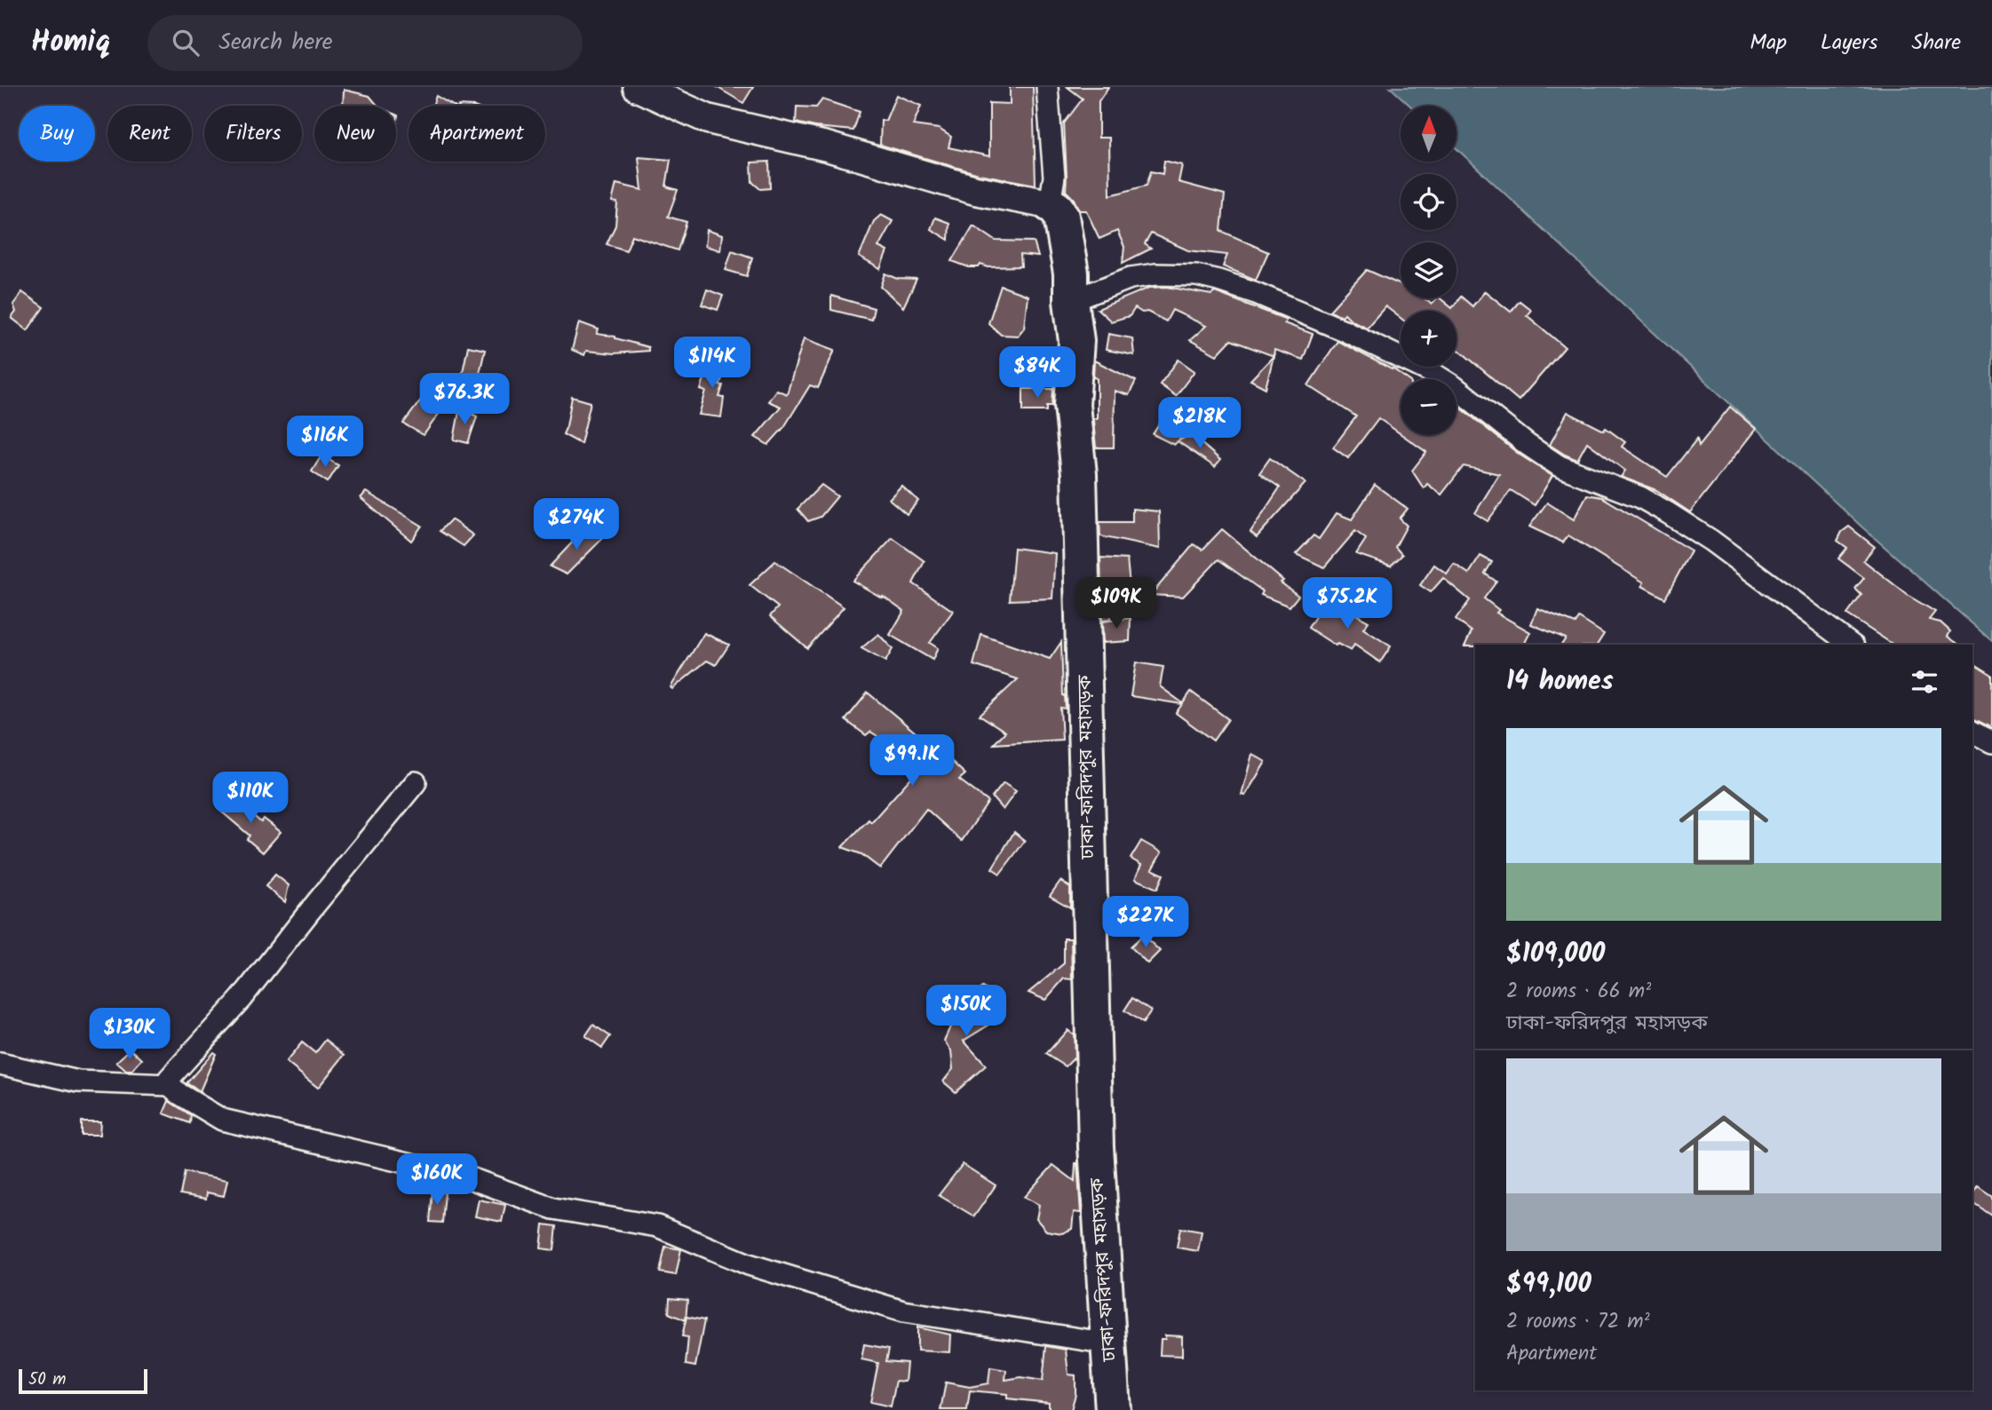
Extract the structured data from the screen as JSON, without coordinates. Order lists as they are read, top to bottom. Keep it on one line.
{"streets":{"highway":["ঢাকা-ফরিদপুর মহাসড়ক"]},"scale_bar":"50 m","north":"top","page":{"header":"Homiq","search":"Search here","nav":["Map","Layers","Share"],"map_buttons":["+","−"],"chip":["Buy","Rent","Filters","New","Apartment"],"price":["$114K","$84K","$76.3K","$218K","$116K","$274K","$109K","$75.2K","$99.1K","$110K","$227K","$150K","$130K","$160K"],"heading":"14 homes","list":[{"name":"$109,000","note":"2 rooms · 66 m² · ঢাকা-ফরিদপুর মহাসড়ক"},{"name":"$99,100","note":"2 rooms · 72 m² · Apartment"}],"scale":"50 m"}}
